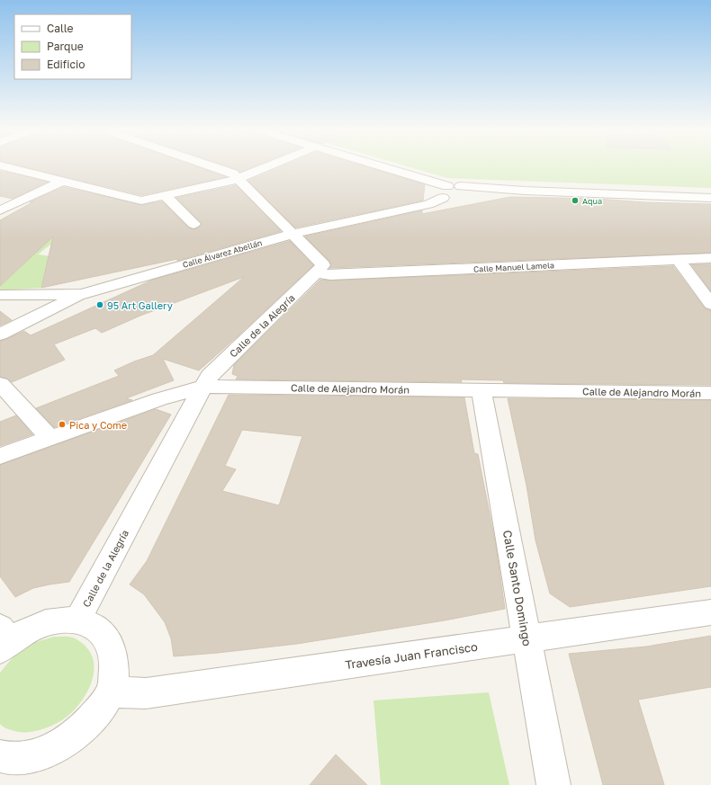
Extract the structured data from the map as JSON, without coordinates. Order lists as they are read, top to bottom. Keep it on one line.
{"streets":{"street":["Calle Álvarez Abellán","Calle Manuel Lamela","Calle de la Alegría","Calle de Alejandro Morán","Calle Santo Domingo","Travesía Juan Francisco"]},"crossings":[["Calle Manuel Lamela","Calle de la Alegría"],["Calle de la Alegría","Calle de Alejandro Morán"],["Calle de Alejandro Morán","Calle Santo Domingo"],["Calle Santo Domingo","Travesía Juan Francisco"]],"places":["Aqua","95 Art Gallery","Pica y Come"],"legend":["Calle","Parque","Edificio"]}
